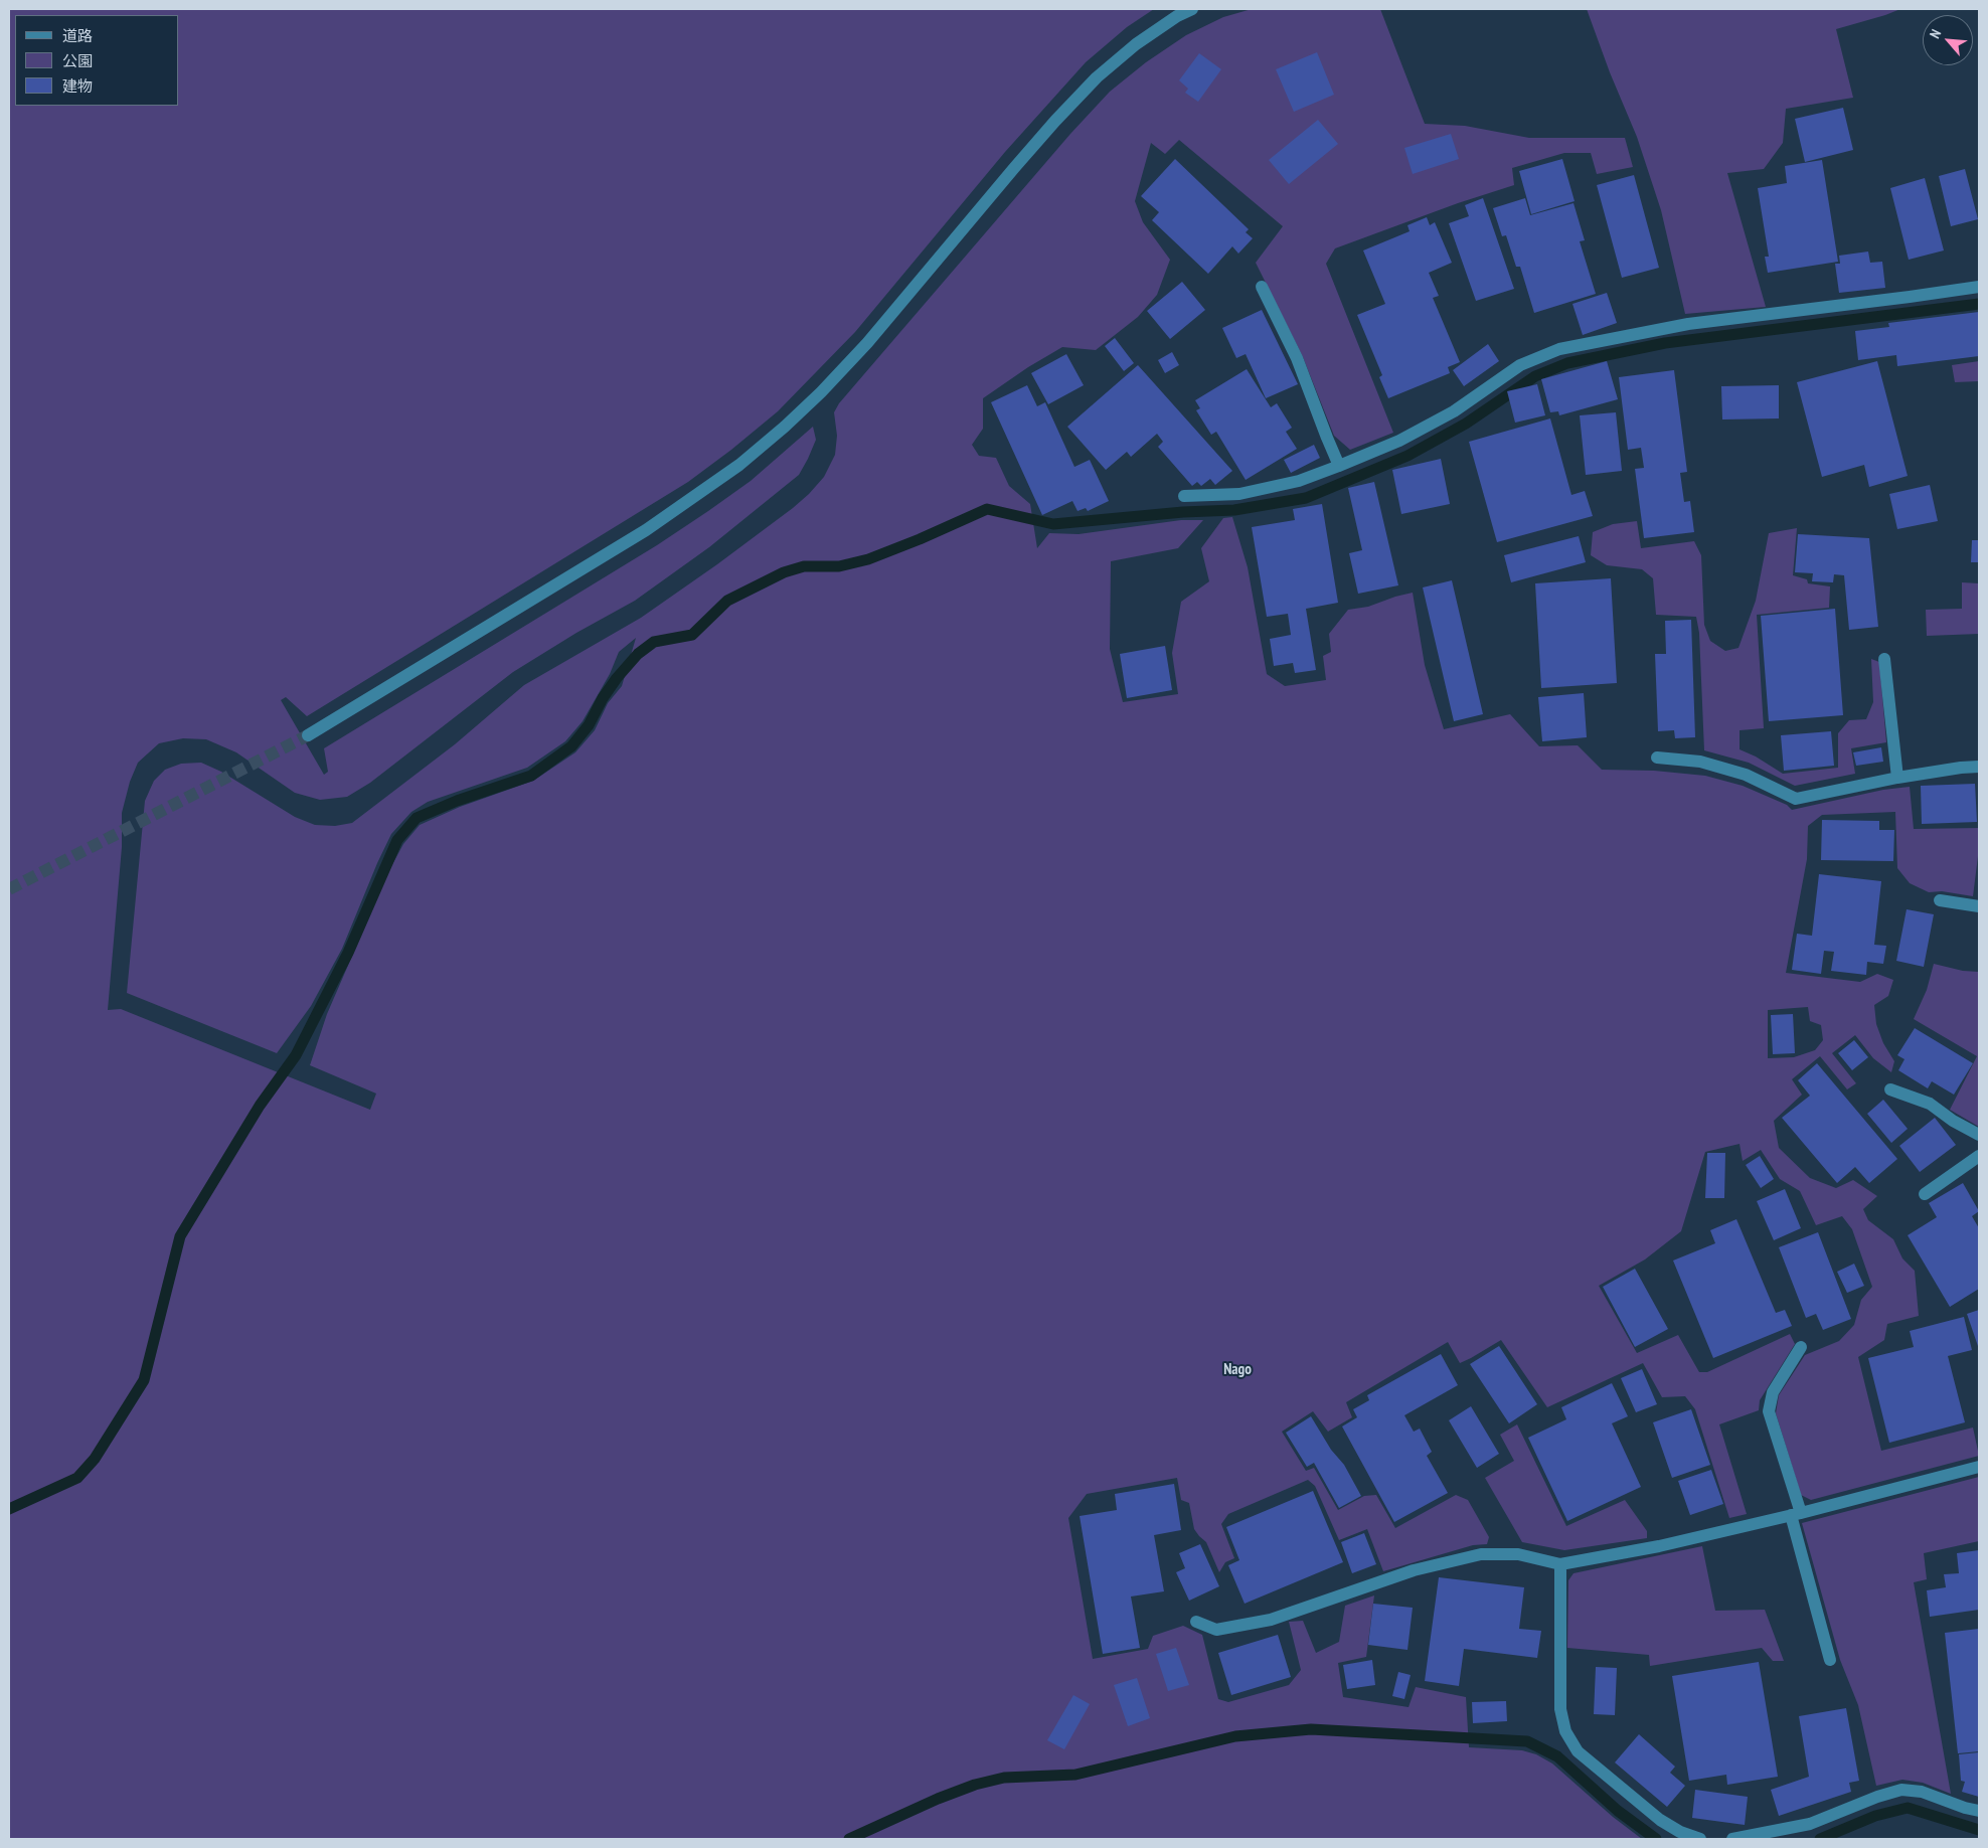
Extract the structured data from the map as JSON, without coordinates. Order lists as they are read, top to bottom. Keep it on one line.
{"districts":["Nago"],"legend":["道路","公園","建物"],"north":"top left"}
